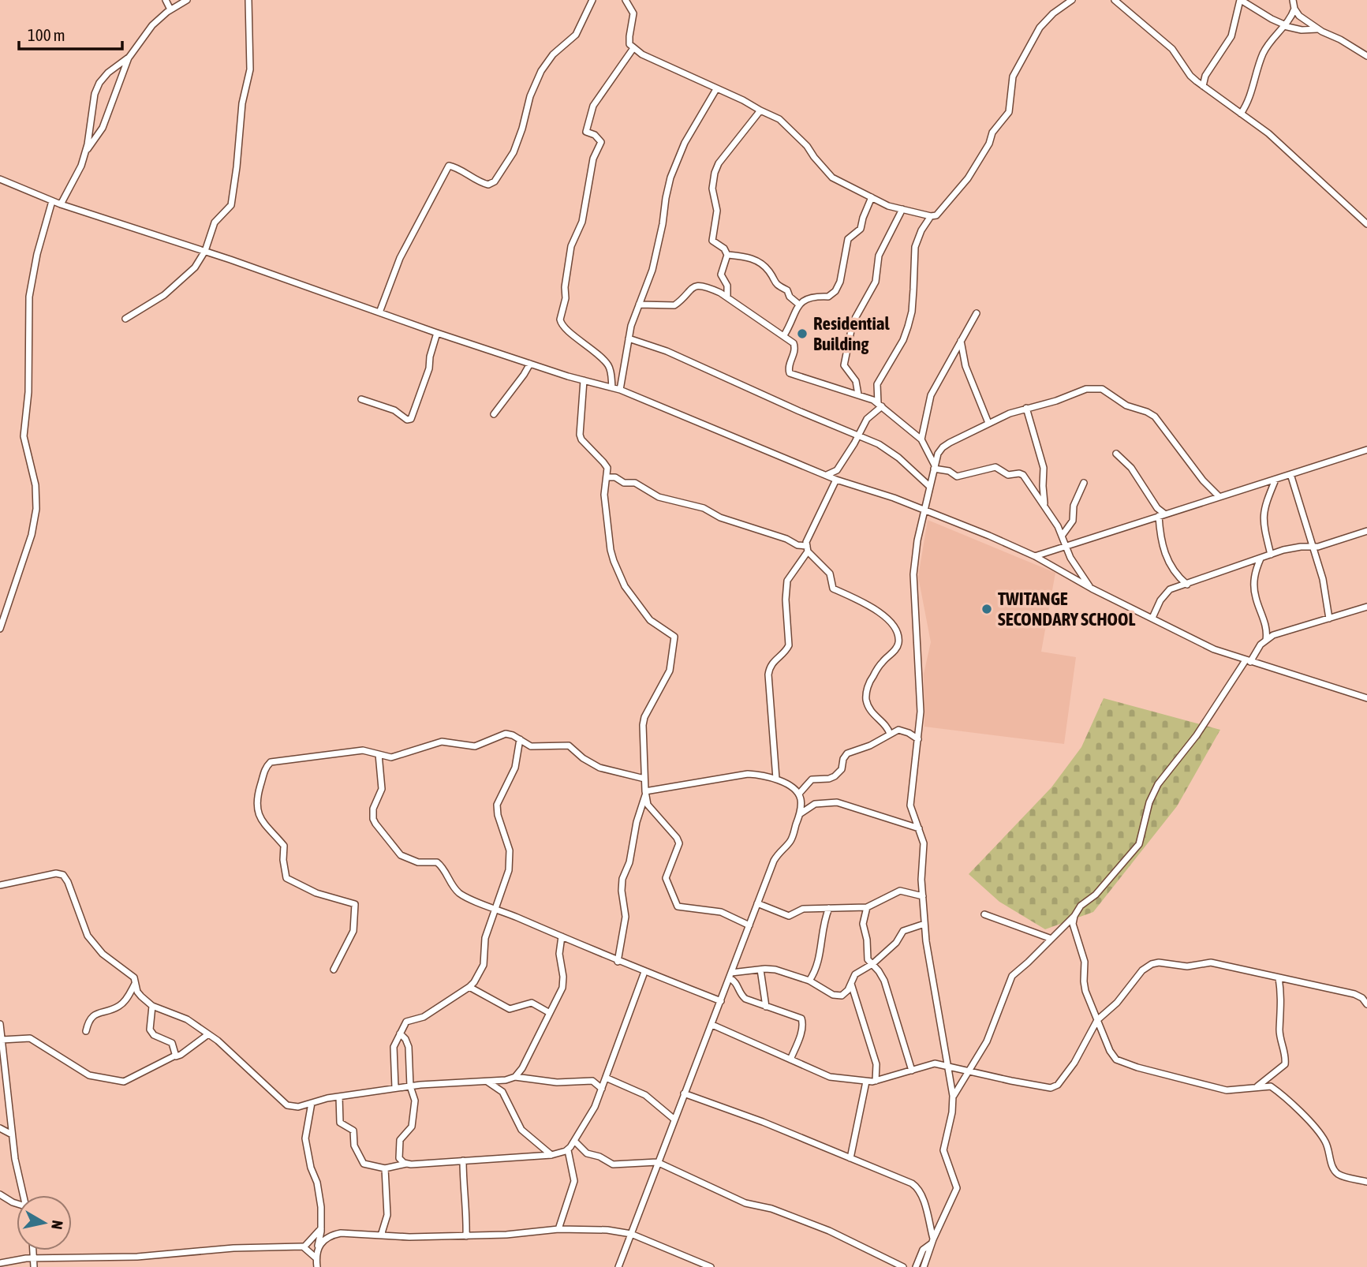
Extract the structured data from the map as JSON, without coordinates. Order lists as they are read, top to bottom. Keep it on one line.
{"places":["Residential Building","TWITANGE SECONDARY SCHOOL"],"scale_bar":"100 m","north":"right"}
